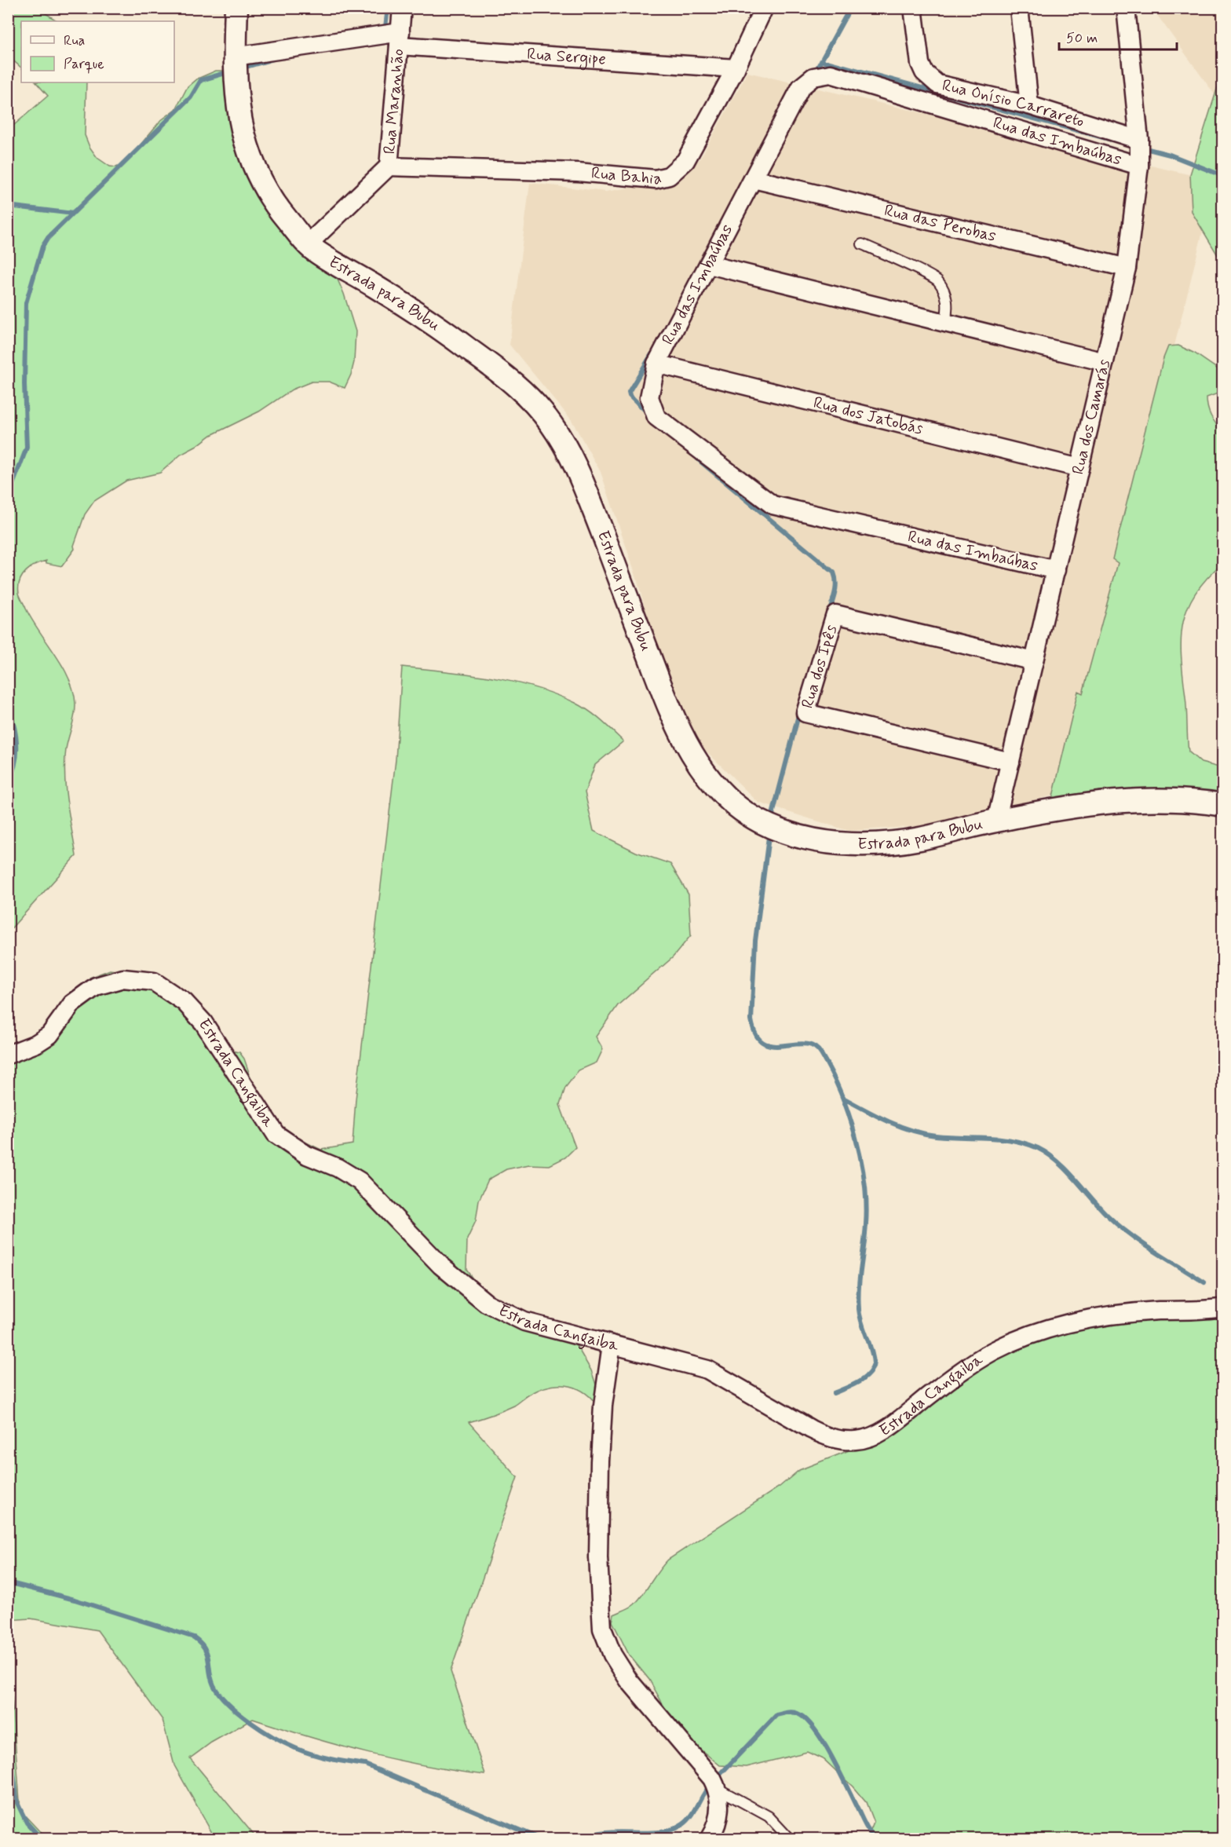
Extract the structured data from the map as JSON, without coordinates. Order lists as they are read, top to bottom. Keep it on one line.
{"streets":{"street":["Rua Sergipe","Rua Maranhão","Rua Onísio Carrareto","Rua das Imbaúbas","Rua Bahia","Rua das Perobas","Estrada para Bubu","Rua dos Jatobás","Rua dos Camarás","Rua dos Ipês","Estrada Cangaiba"]},"crossings":[["Rua Sergipe","Rua Maranhão"],["Rua Sergipe","Rua Bahia"],["Rua Sergipe","Estrada para Bubu"],["Rua Maranhão","Rua Bahia"],["Rua Maranhão","Estrada para Bubu"],["Rua Onísio Carrareto","Rua dos Camarás"],["Rua das Imbaúbas","Rua das Perobas"],["Rua das Imbaúbas","Rua dos Jatobás"],["Rua das Imbaúbas","Rua dos Camarás"],["Rua das Perobas","Rua dos Camarás"],["Estrada para Bubu","Rua dos Camarás"],["Rua dos Jatobás","Rua dos Camarás"],["Rua dos Camarás","Rua dos Ipês"]],"legend":["Rua","Parque"],"scale_bar":"50 m"}
